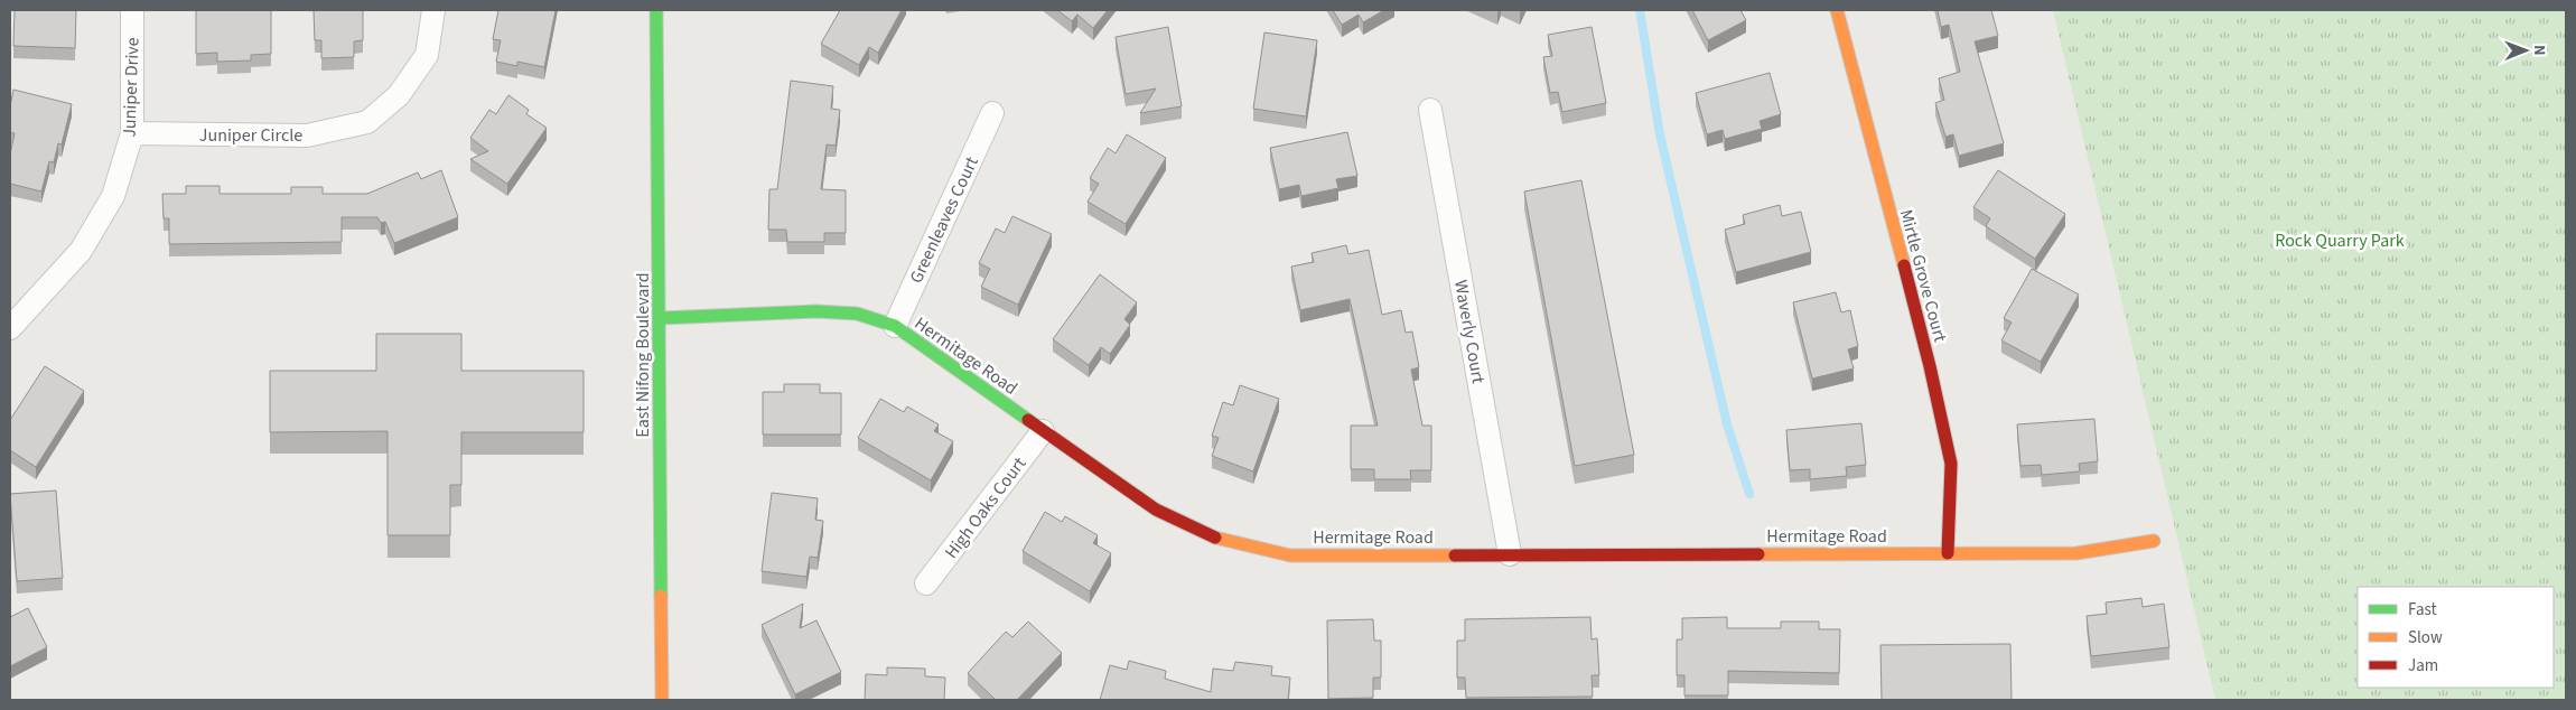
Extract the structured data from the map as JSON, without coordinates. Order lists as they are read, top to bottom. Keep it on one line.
{"streets":{"street":["Juniper Drive","Juniper Circle","Greenleaves Court","Mirtle Grove Court","Waverly Court","East Nifong Boulevard","Hermitage Road","High Oaks Court"]},"crossings":[["Juniper Drive","Juniper Circle"],["Greenleaves Court","Hermitage Road"],["Mirtle Grove Court","Hermitage Road"],["Waverly Court","Hermitage Road"],["East Nifong Boulevard","Hermitage Road"],["Hermitage Road","High Oaks Court"]],"parks":["Rock Quarry Park"],"legend":["Fast","Slow","Jam"],"north":"right"}
